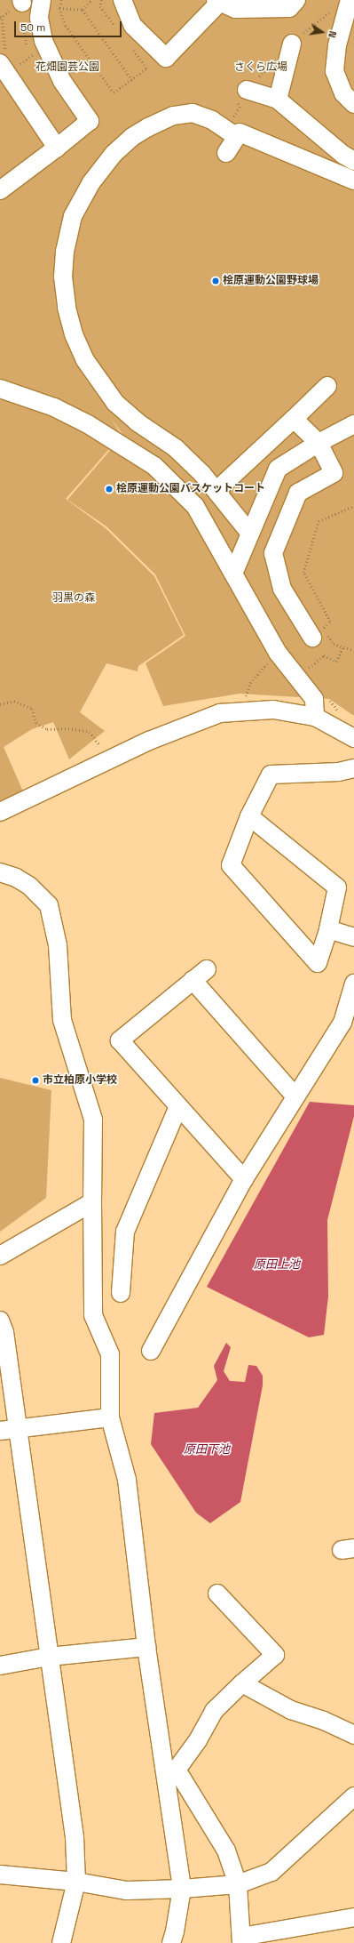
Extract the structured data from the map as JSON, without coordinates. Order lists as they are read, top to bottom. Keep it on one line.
{"water":["原田上池","原田下池"],"parks":["花畑園芸公園","さくら広場","羽黒の森"],"places":["桧原運動公園野球場","桧原運動公園バスケットコート","市立柏原小学校"],"scale_bar":"50 m","north":"right"}
